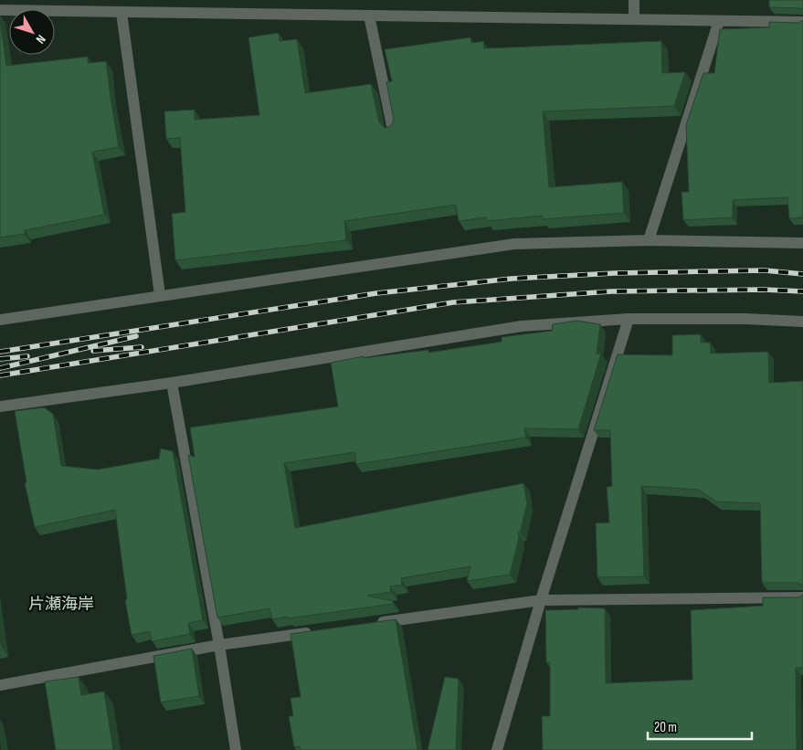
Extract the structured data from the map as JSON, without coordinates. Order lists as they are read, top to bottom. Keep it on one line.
{"districts":["片瀬海岸"],"scale_bar":"20 m","north":"bottom right"}
